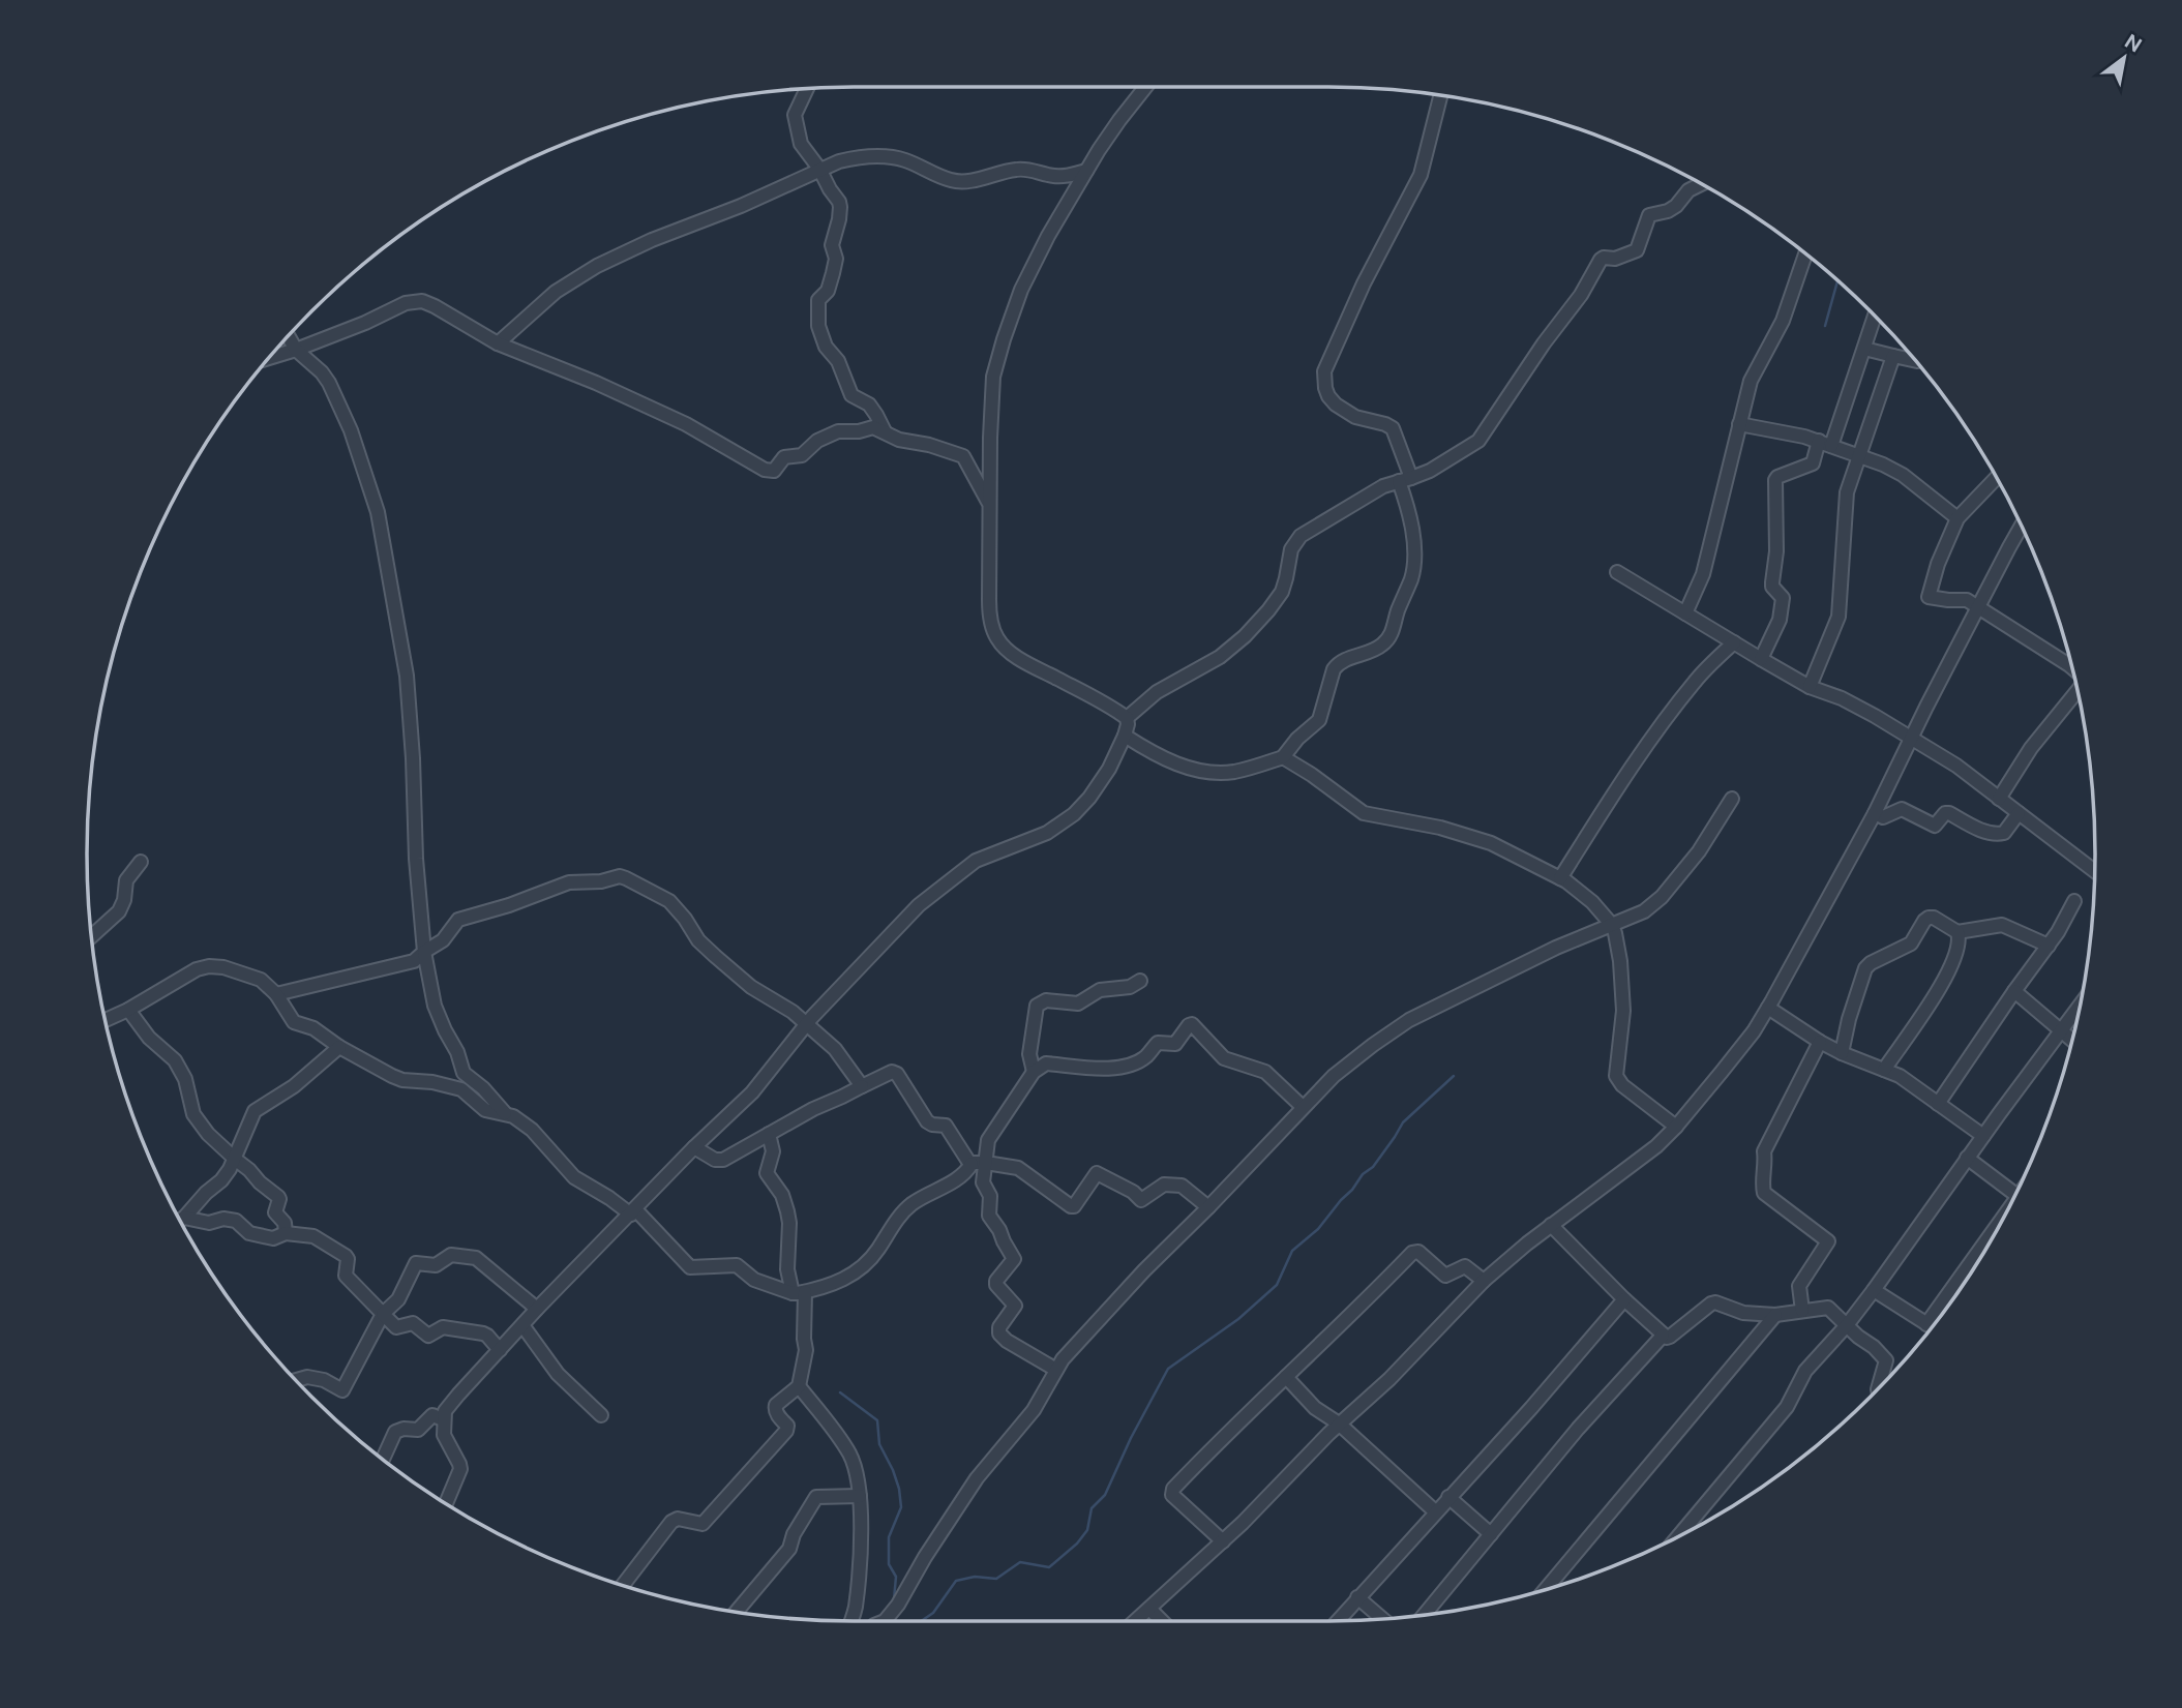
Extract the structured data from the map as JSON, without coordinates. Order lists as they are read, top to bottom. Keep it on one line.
{"north":"top right"}
